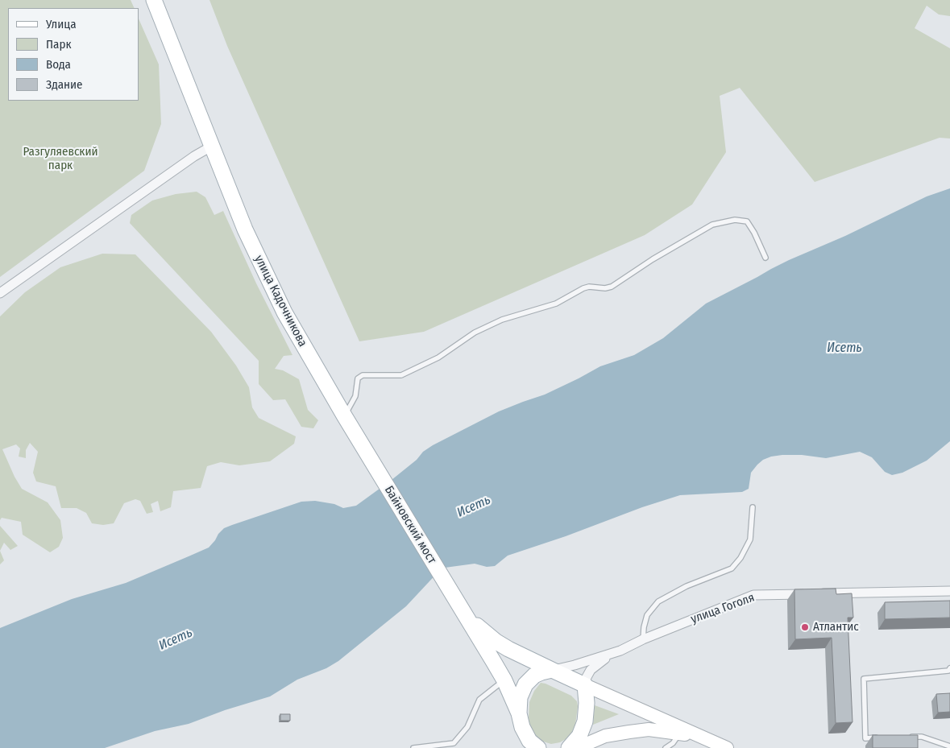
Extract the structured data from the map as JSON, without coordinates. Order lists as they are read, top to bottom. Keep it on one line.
{"streets":{"main road":["улица Кадочникова","Байновский мост"],"street":["улица Гоголя"]},"crossings":[["улица Кадочникова","Байновский мост"]],"water":["Исеть"],"parks":["Разгуляевский парк"],"places":["Атлантис"],"legend":["Улица","Парк","Вода","Здание"]}
